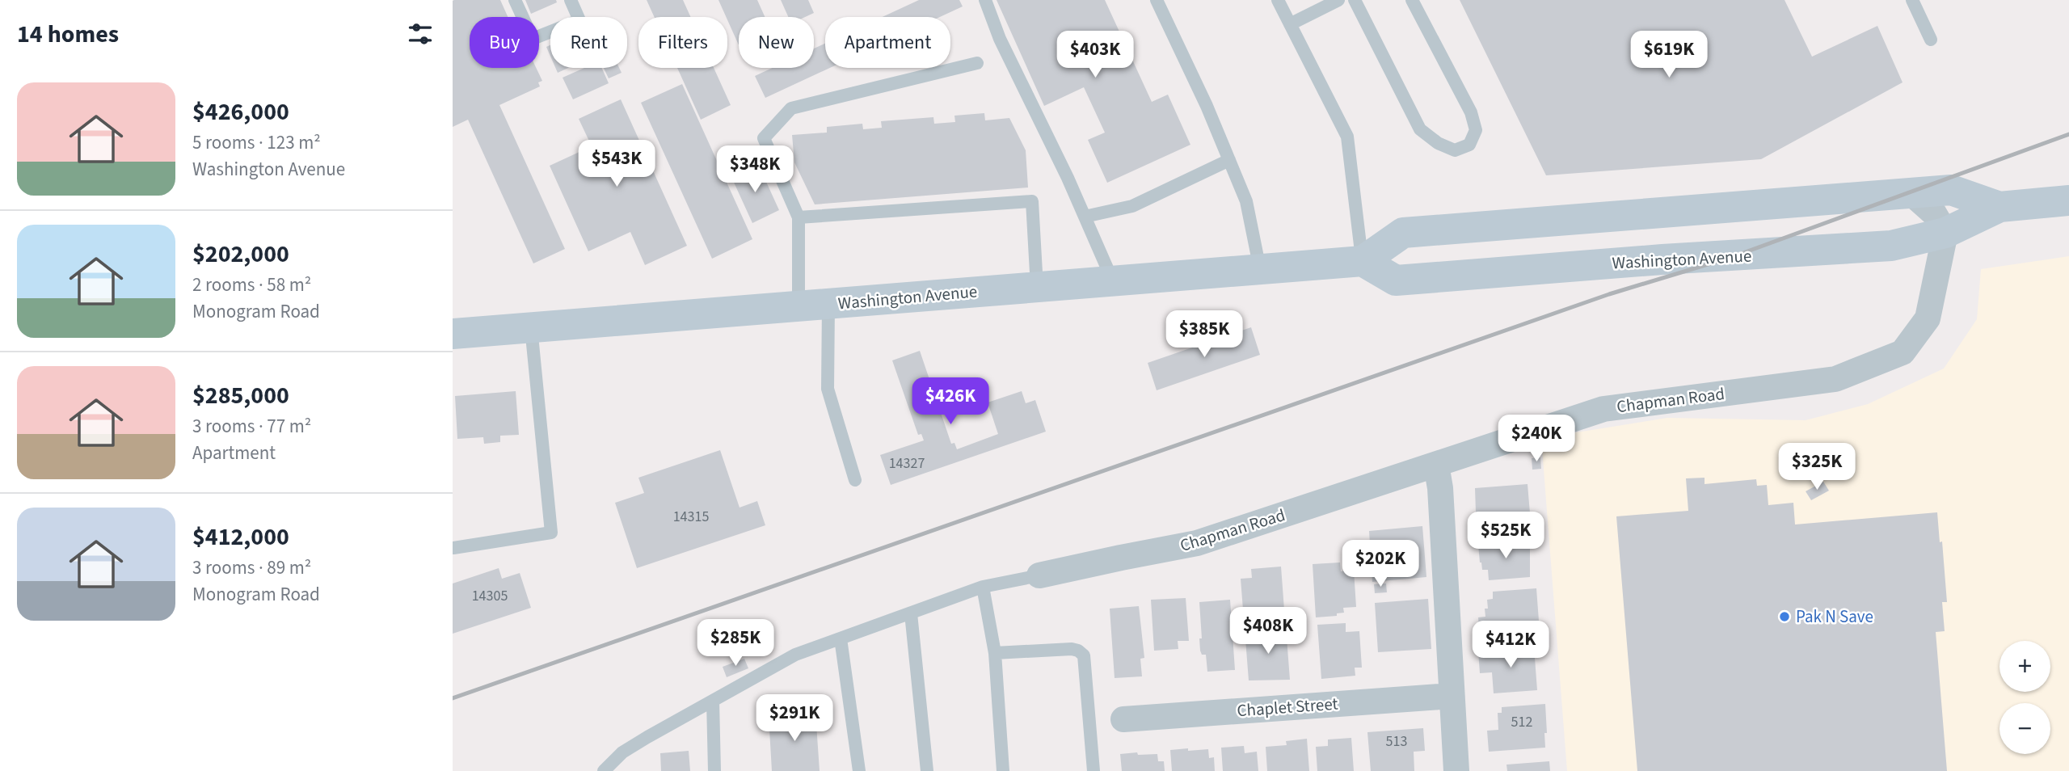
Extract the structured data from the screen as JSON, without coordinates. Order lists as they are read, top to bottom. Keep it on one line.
{"streets":{"main road":["Washington Avenue"],"street":["Chapman Road","Chaplet Street"]},"crossings":[["Washington Avenue","Chapman Road"]],"places":["Pak N Save"],"house_numbers":["14327","14315","14305","512","513"],"page":{"heading":"14 homes","chip":["Buy","Rent","Filters","New","Apartment"],"price":["$403K","$619K","$543K","$348K","$385K","$426K","$240K","$325K","$525K","$202K","$408K","$285K","$412K","$291K"],"list":[{"name":"$426,000","note":"5 rooms · 123 m² · Washington Avenue"},{"name":"$202,000","note":"2 rooms · 58 m² · Monogram Road"},{"name":"$285,000","note":"3 rooms · 77 m² · Apartment"},{"name":"$412,000","note":"3 rooms · 89 m² · Monogram Road"}],"map_buttons":["+","−"]}}
